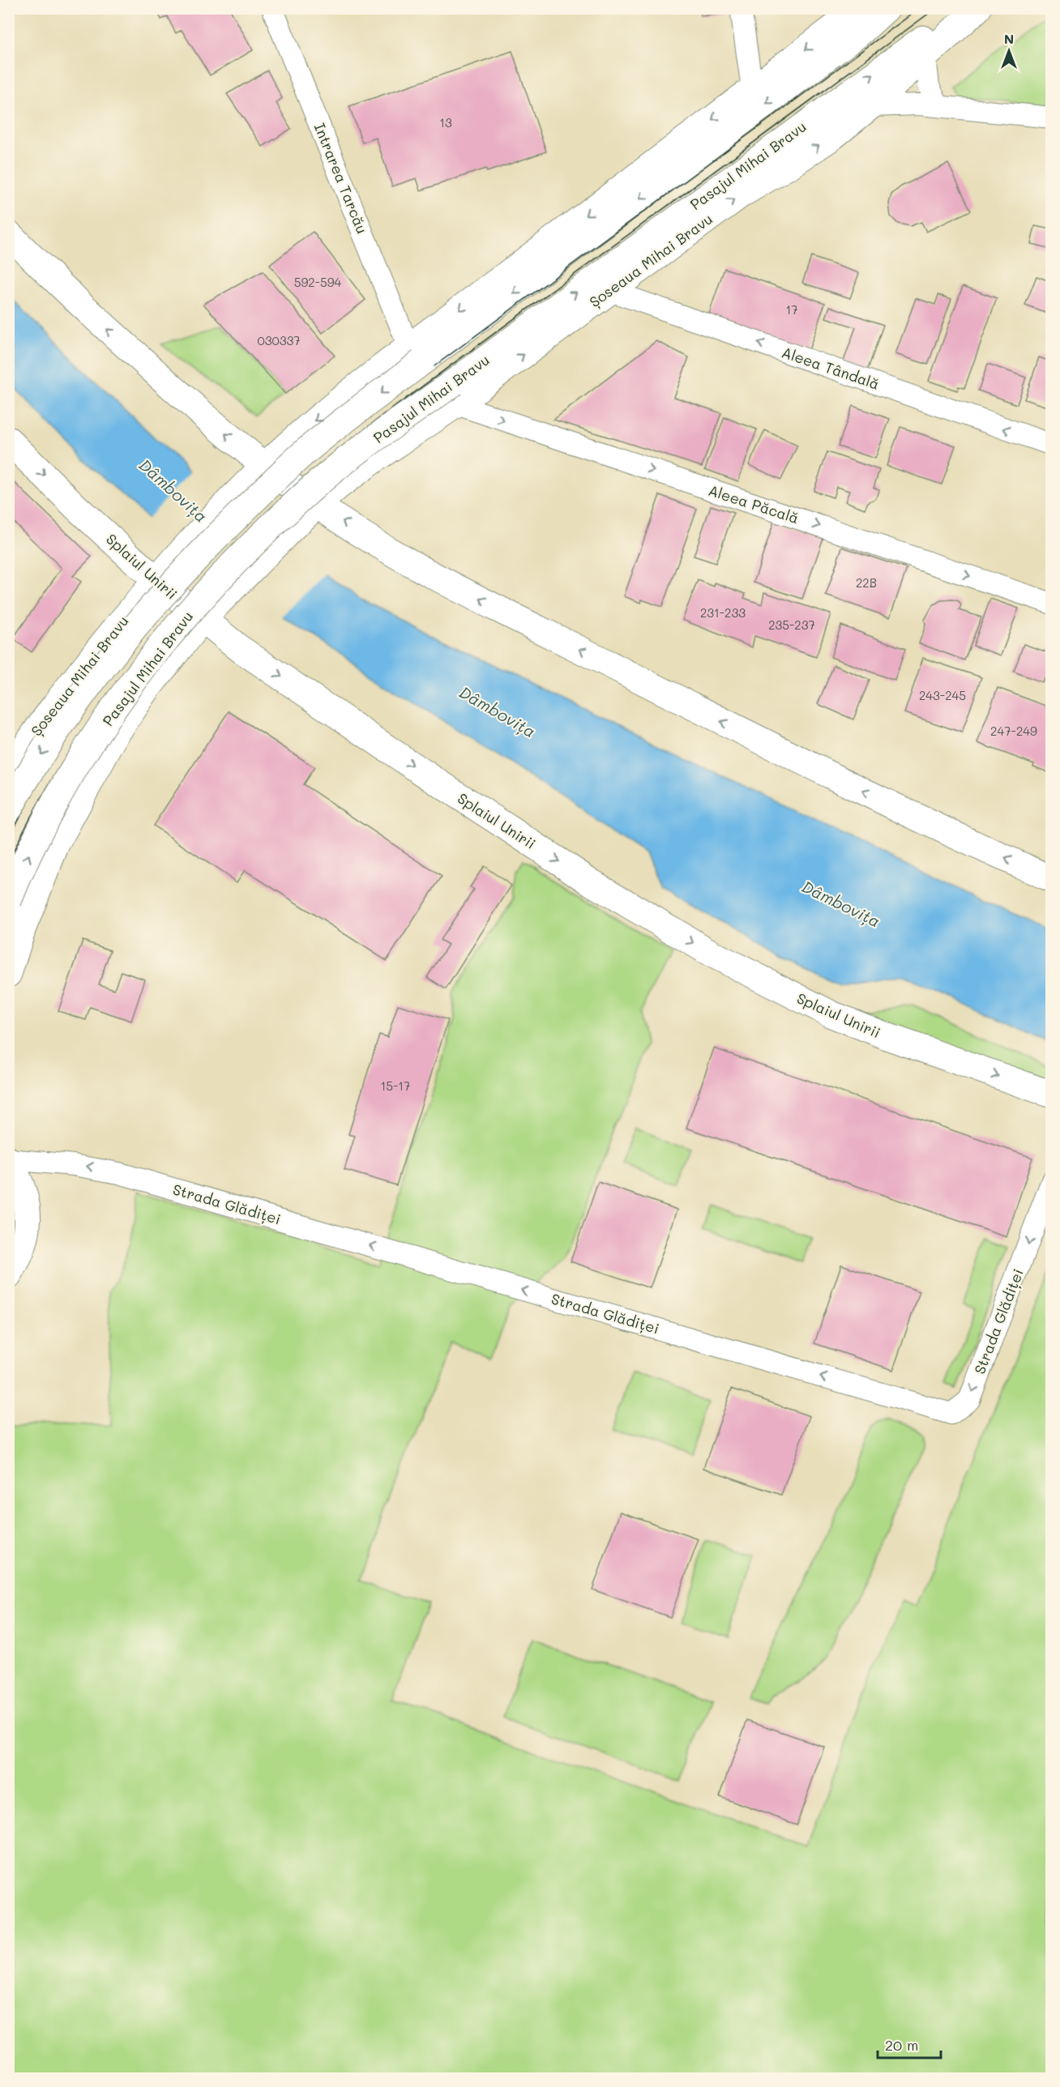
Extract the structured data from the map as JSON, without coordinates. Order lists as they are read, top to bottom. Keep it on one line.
{"streets":{"main road":["Pasajul Mihai Bravu","Șoseaua Mihai Bravu","Splaiul Unirii"],"street":["Intrarea Tarcău","Aleea Tândală","Aleea Păcală","Strada Glădiței"]},"crossings":[["Șoseaua Mihai Bravu","Aleea Tândală"],["Șoseaua Mihai Bravu","Aleea Păcală"],["Șoseaua Mihai Bravu","Splaiul Unirii"]],"one_way":["Aleea Tândală","Aleea Păcală","Strada Glădiței"],"water":["Dâmbovița"],"house_numbers":["13","592-594","17","030337","22B","231-233","235-237","243-245","247-249","15-17"],"scale_bar":"20 m","north":"top"}
